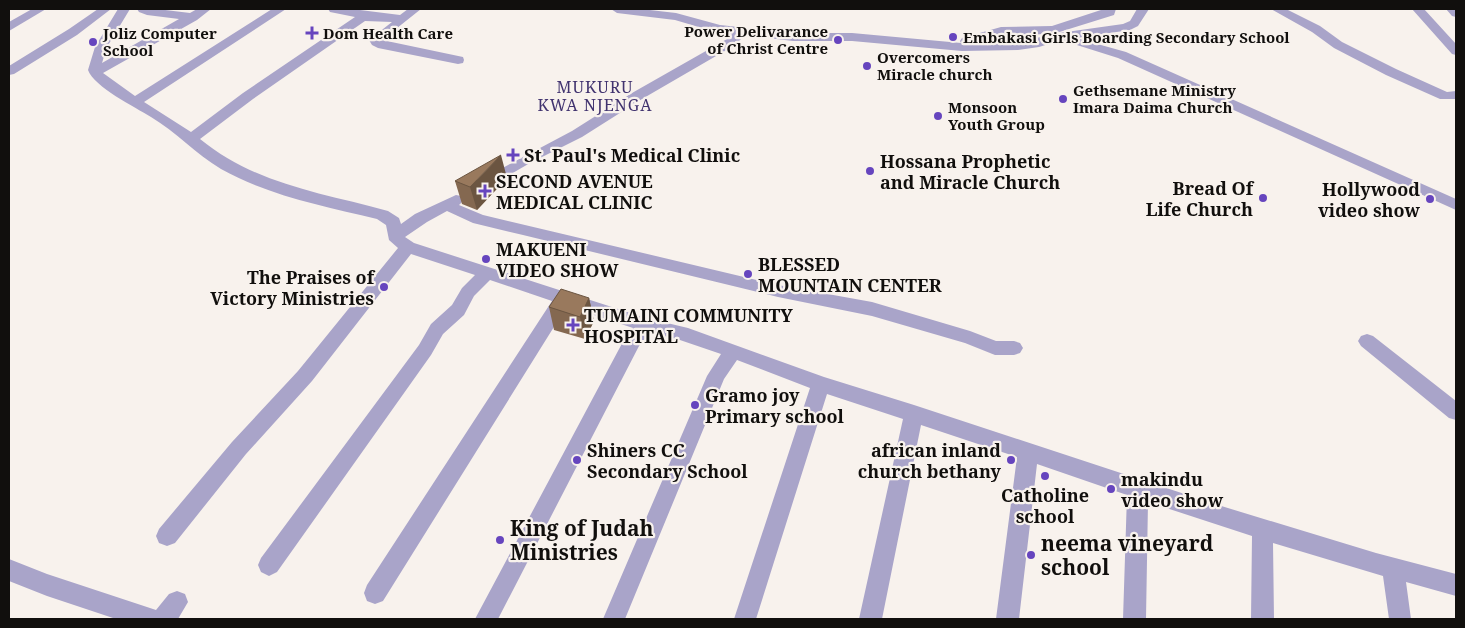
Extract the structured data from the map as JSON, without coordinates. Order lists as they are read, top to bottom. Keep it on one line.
{"districts":["MUKURU KWA NJENGA"],"places":{"health":["Dom Health Care","St. Paul's Medical Clinic","SECOND AVENUE MEDICAL CLINIC","TUMAINI COMMUNITY HOSPITAL"],"other":["Embakasi Girls Boarding Secondary School","Power Delivarance of Christ Centre","Joliz Computer School","Overcomers Miracle church","Gethsemane Ministry Imara Daima Church","Monsoon Youth Group","Hossana Prophetic and Miracle Church","Bread Of Life Church","Hollywood video show","MAKUENI VIDEO SHOW","BLESSED MOUNTAIN CENTER","The Praises of Victory Ministries","Gramo joy Primary school","Shiners CC Secondary School","african inland church bethany","Catholine school","makindu video show","King of Judah Ministries","neema vineyard school"]}}
